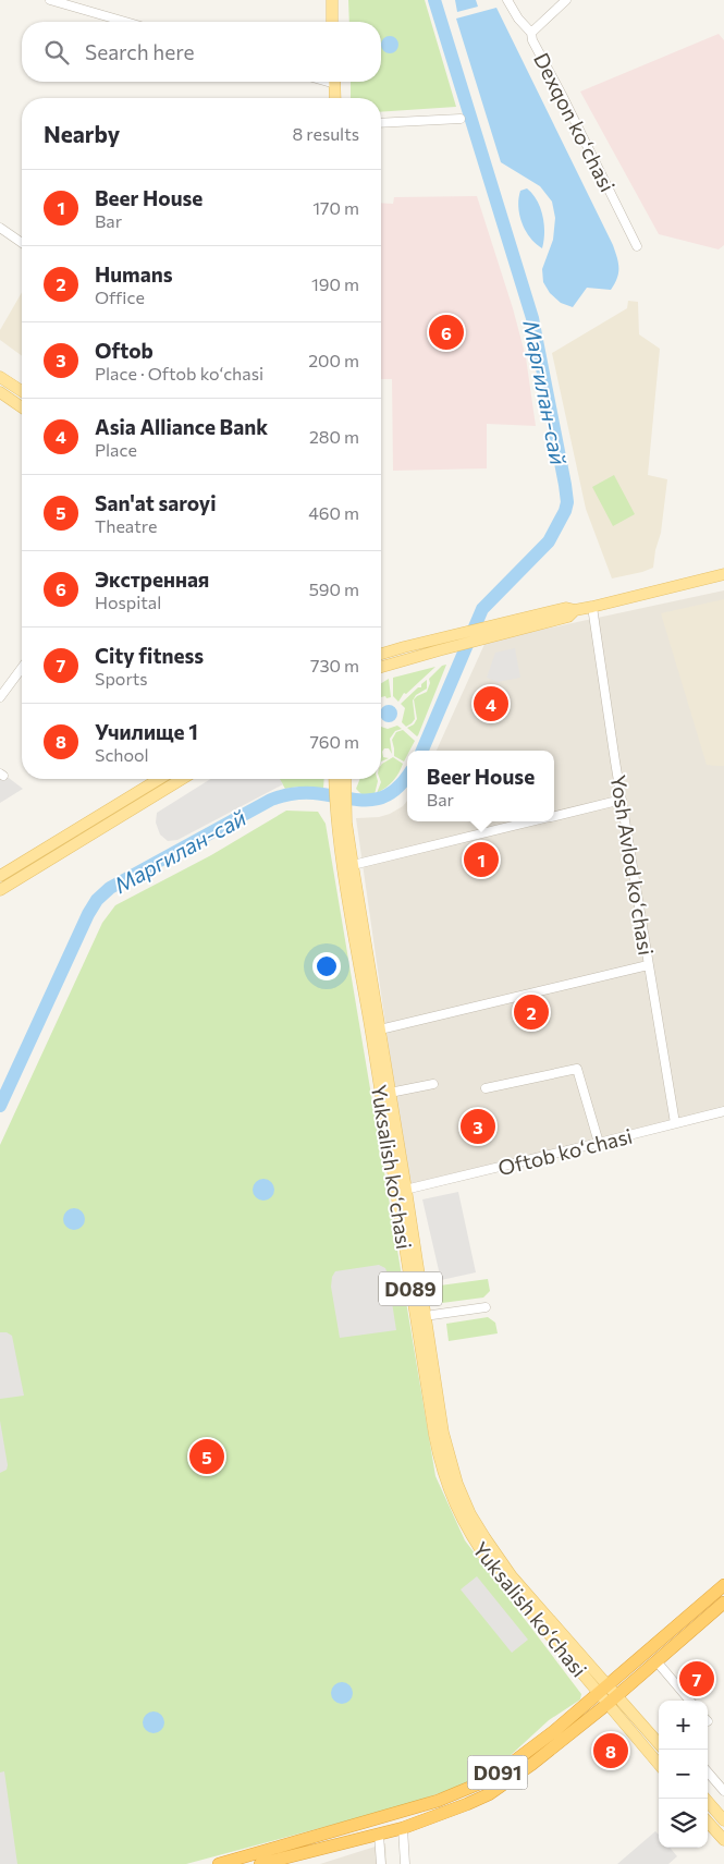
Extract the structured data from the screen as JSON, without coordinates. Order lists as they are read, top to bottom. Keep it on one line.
{"streets":{"highway":["D091"],"main road":["Yuksalish koʻchasi","D089"],"street":["Dexqon koʻchasi","Yosh Avlod koʻchasi","Oftob koʻchasi"]},"crossings":[["Yosh Avlod koʻchasi","Oftob koʻchasi"],["Oftob koʻchasi","Yuksalish koʻchasi"],["Yuksalish koʻchasi","D089"],["Yuksalish koʻchasi","D091"],["D089","D091"]],"water":["Маргилан-сай"],"page":{"search":"Search here","heading":["Nearby","8 results"],"list":[{"mark":"1","name":"Beer House","note":"Bar","value":"170 m"},{"mark":"2","name":"Humans","note":"Office","value":"190 m"},{"mark":"3","name":"Oftob","note":"Place · Oftob koʻchasi","value":"200 m"},{"mark":"4","name":"Asia Alliance Bank","note":"Place","value":"280 m"},{"mark":"5","name":"San'at saroyi","note":"Theatre","value":"460 m"},{"mark":"6","name":"Экстренная","note":"Hospital","value":"590 m"},{"mark":"7","name":"City fitness","note":"Sports","value":"730 m"},{"mark":"8","name":"Училище 1","note":"School","value":"760 m"}],"pins":["6","4","1","2","3","5","7","8"],"popup":["Beer House","Bar"],"map_buttons":["+","−"]}}
